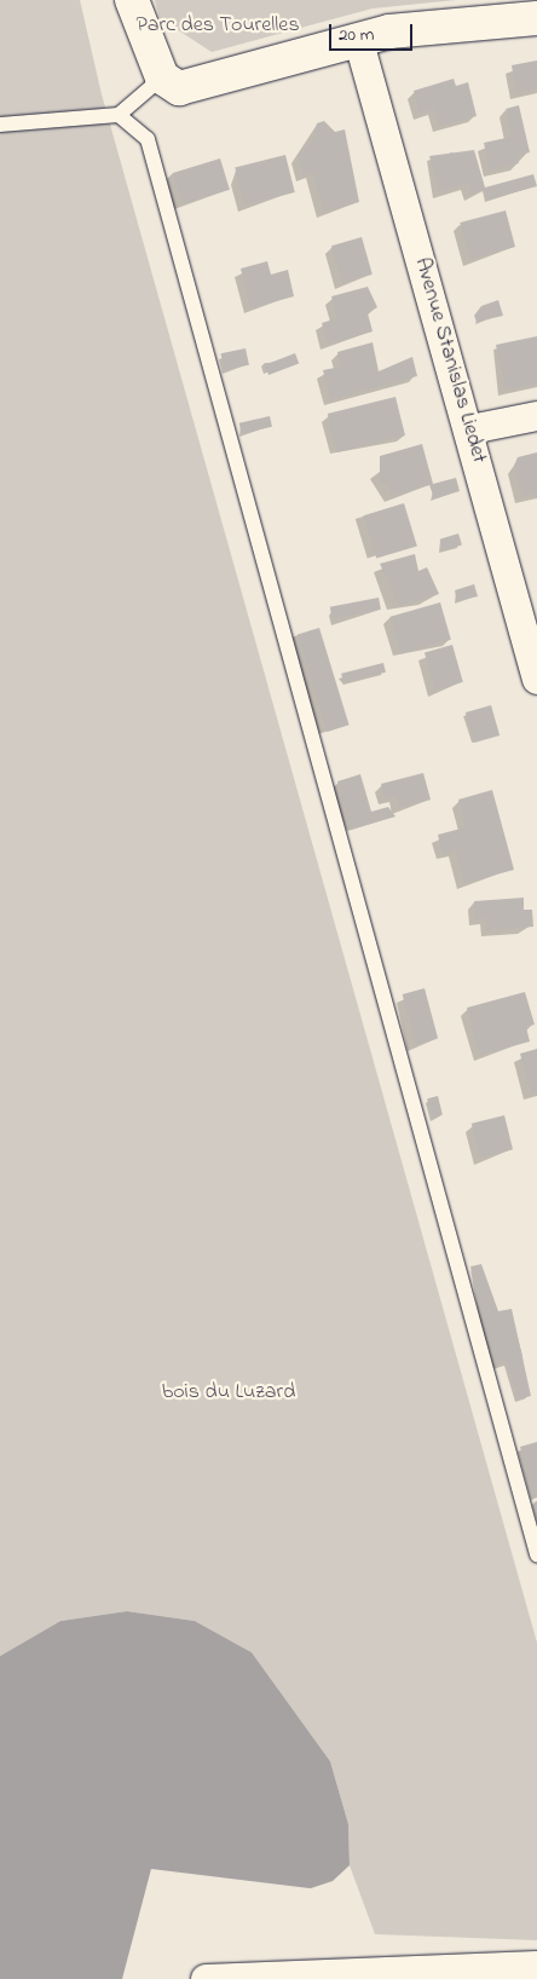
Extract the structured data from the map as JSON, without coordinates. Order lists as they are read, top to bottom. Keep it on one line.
{"streets":{"street":["Avenue Stanislas Liedet"]},"parks":["Parc des Tourelles","bois du Luzard"],"scale_bar":"20 m"}
